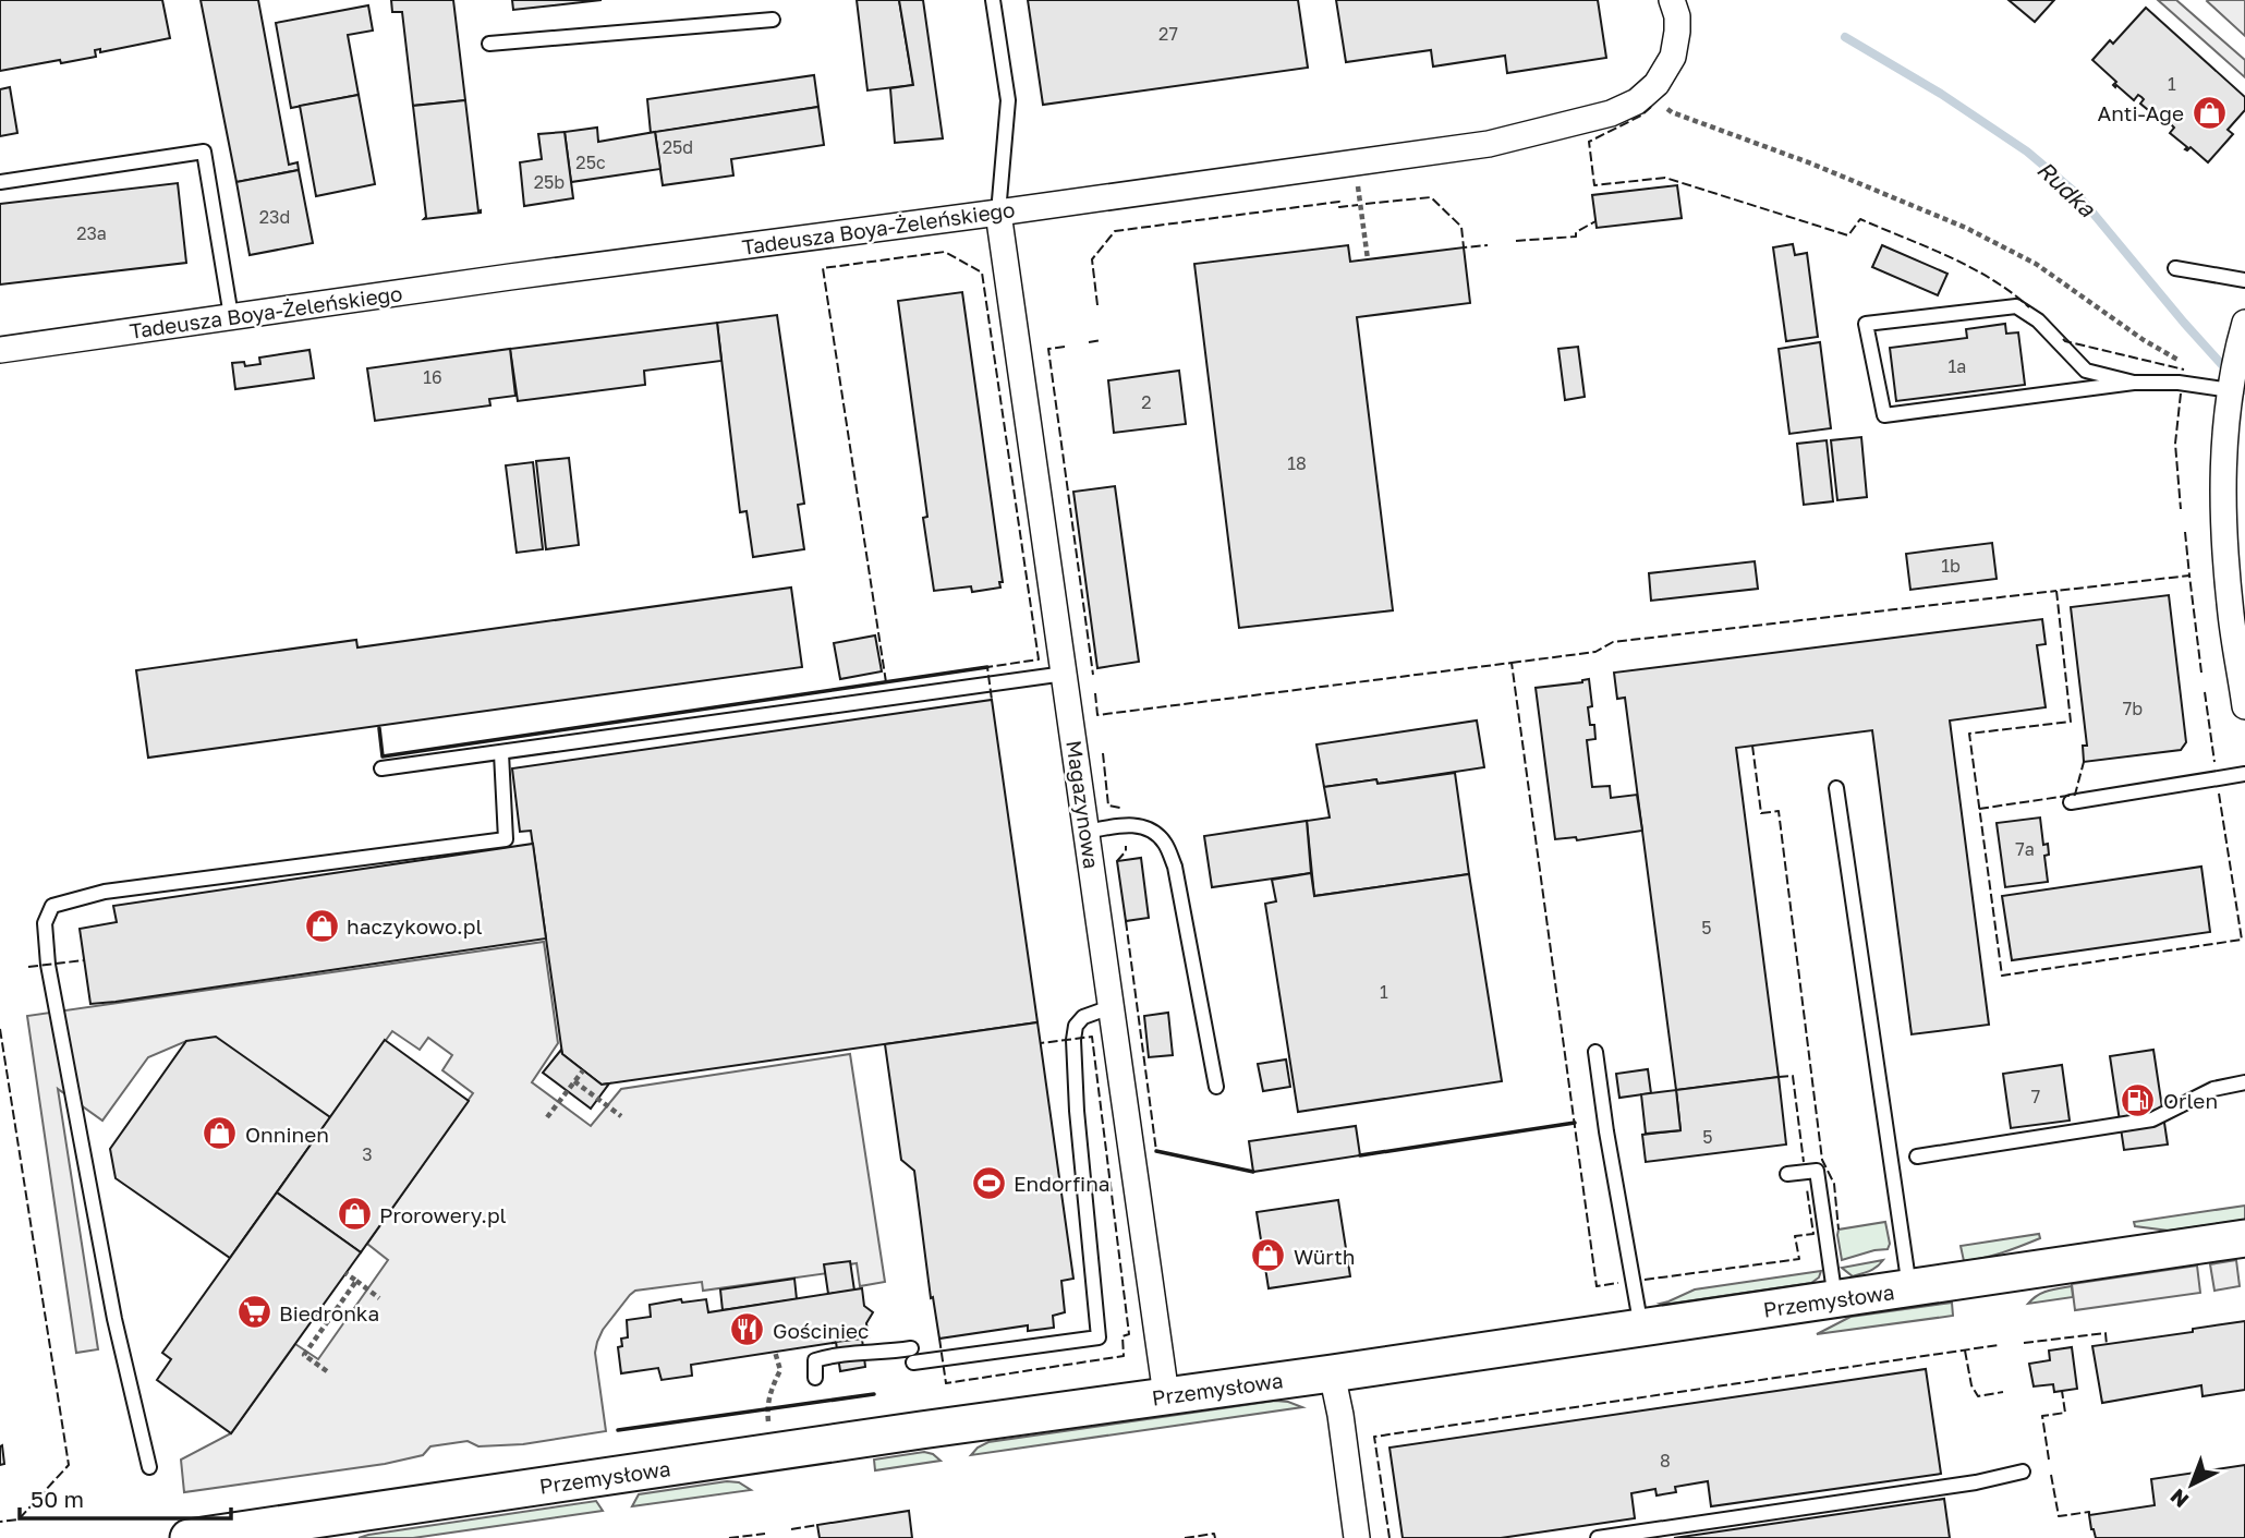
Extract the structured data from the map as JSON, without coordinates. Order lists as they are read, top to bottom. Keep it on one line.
{"streets":{"street":["Tadeusza Boya-Żeleńskiego","Magazynowa","Przemysłowa"]},"crossings":[["Tadeusza Boya-Żeleńskiego","Magazynowa"],["Magazynowa","Przemysłowa"]],"water":["Rudka"],"places":{"shop":["Anti-Age","haczykowo.pl","Onninen","Prorowery.pl","Würth"],"fuel station":["Orlen"],"sports":["Endorfina"],"supermarket":["Biedronka"],"restaurant":["Gościniec"]},"house_numbers":["27","1","25d","25c","25b","23d","23a","1a","16","2","18","1b","7b","7a","5","1","7","5","3","8"],"scale_bar":"50 m","north":"bottom left"}
